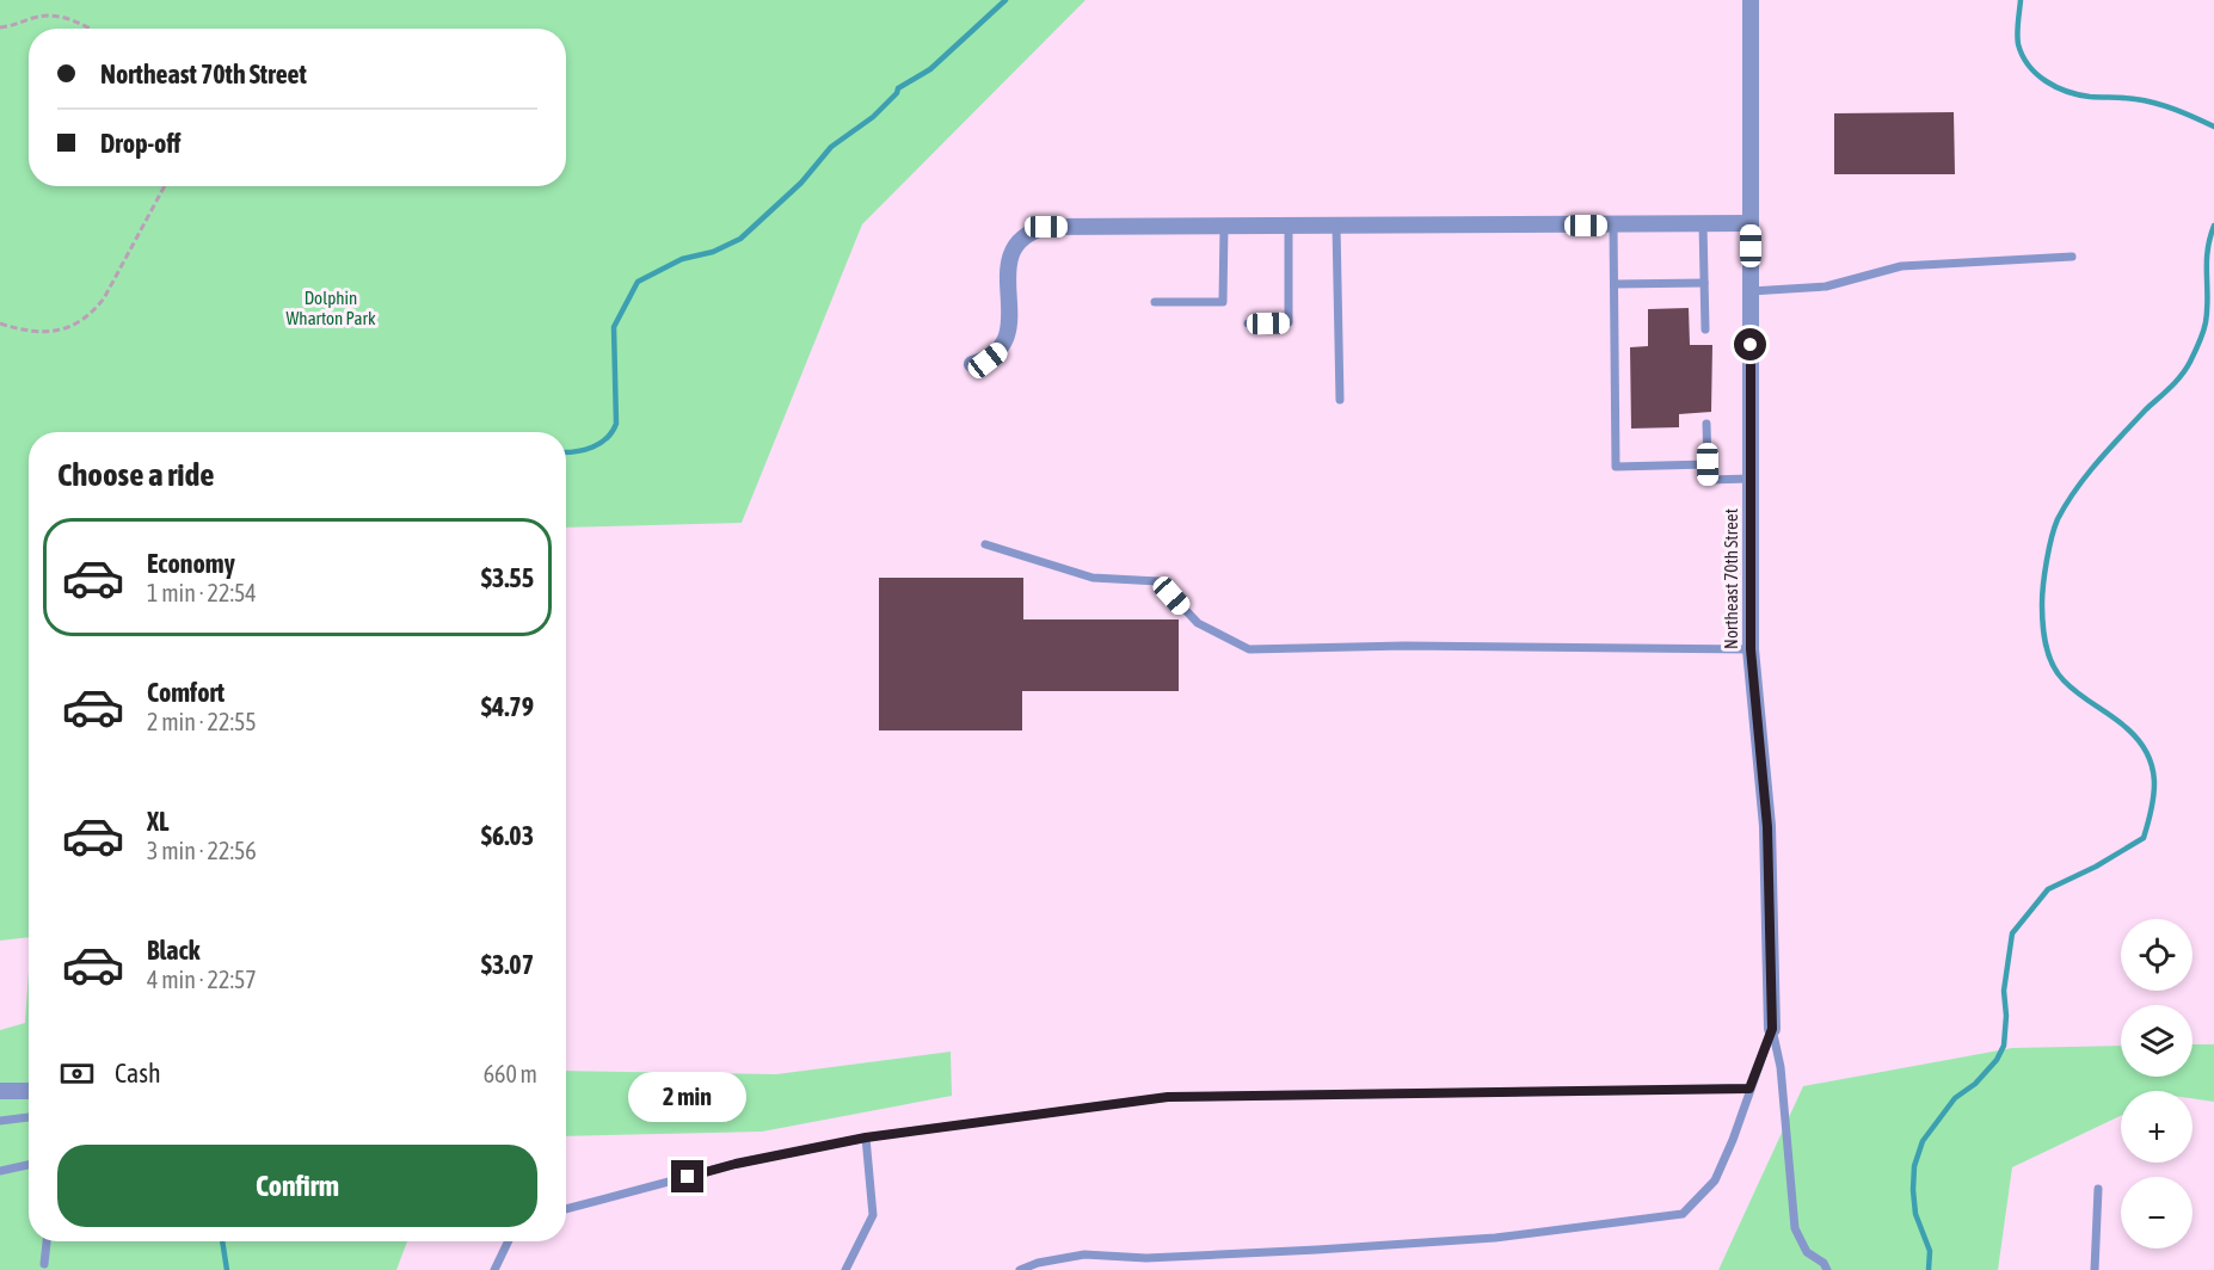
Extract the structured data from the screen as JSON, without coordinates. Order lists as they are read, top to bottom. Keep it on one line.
{"streets":{"street":["Northeast 70th Street"]},"parks":["Dolphin Wharton Park"],"page":{"banner":["Northeast 70th Street","Drop-off"],"heading":"Choose a ride","list":[{"name":"Economy","note":"1 min · 22:54","value":"$3.55"},{"name":"Comfort","note":"2 min · 22:55","value":"$4.79"},{"name":"XL","note":"3 min · 22:56","value":"$6.03"},{"name":"Black","note":"4 min · 22:57","value":"$3.07"}],"map_buttons":["+","−"],"pay":["Cash","660 m"],"bubble":"2 min","buttons":"Confirm"}}
